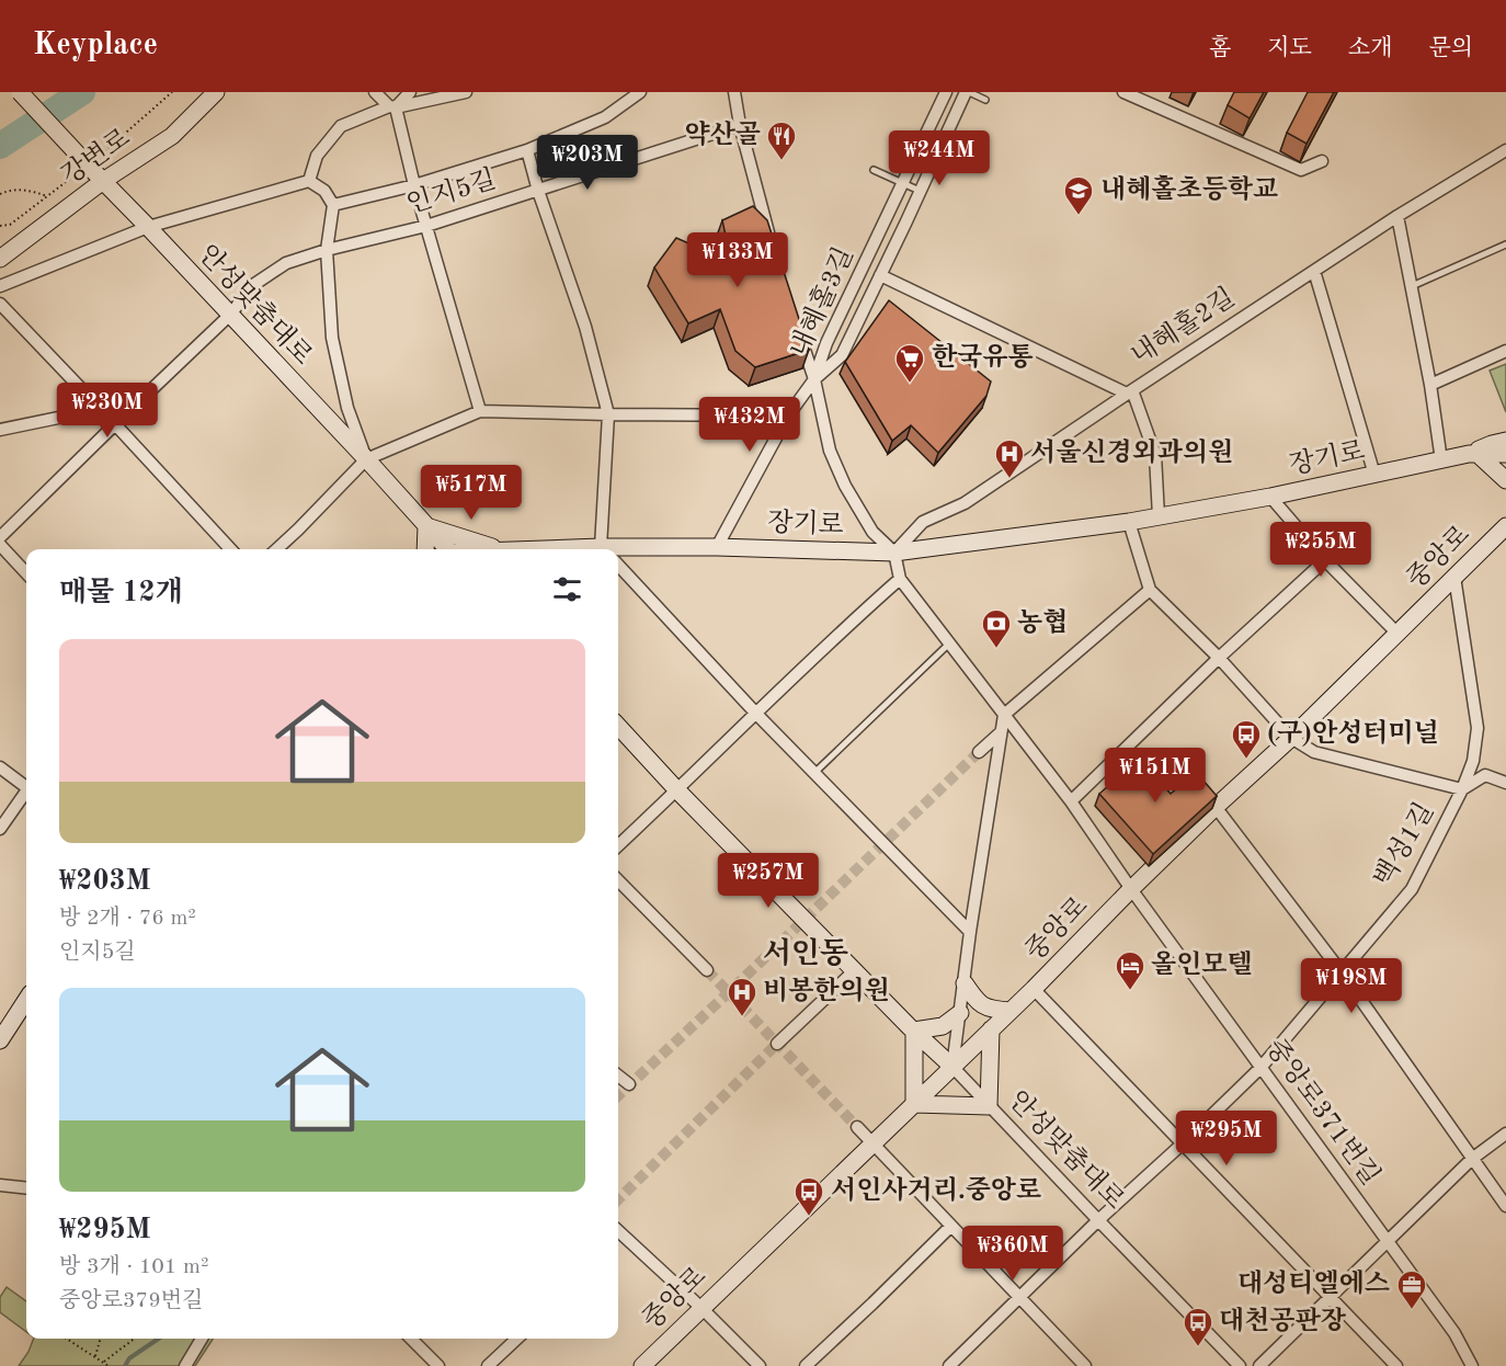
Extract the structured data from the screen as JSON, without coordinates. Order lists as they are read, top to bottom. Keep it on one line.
{"streets":{"main road":["강변로","안성맞춤대로","장기로","중앙로"],"street":["인지5길","내혜홀3길","내혜홀2길","백성1길","중앙로371번길"]},"crossings":[["강변로","안성맞춤대로"],["인지5길","안성맞춤대로"],["안성맞춤대로","중앙로"],["안성맞춤대로","백성1길"],["내혜홀2길","장기로"],["중앙로","백성1길"],["중앙로","중앙로371번길"],["백성1길","중앙로371번길"]],"districts":["서인동"],"places":{"restaurant":["약산골"],"school or university":["내혜홀초등학교"],"supermarket":["한국유통"],"hospital":["서울신경외과의원","비봉한의원"],"bank":["농협"],"bus stop":["(구)안성터미널","서인사거리.중앙로","대천공판장"],"hotel":["올인모텔"],"office":["대성티엘에스"]},"page":{"header":"Keyplace","nav":["홈","지도","소개","문의"],"price":["₩244M","₩203M","₩133M","₩230M","₩432M","₩517M","₩255M","₩151M","₩257M","₩198M","₩295M","₩360M"],"heading":"매물 12개","list":[{"name":"₩203M","note":"방 2개 · 76 m² · 인지5길"},{"name":"₩295M","note":"방 3개 · 101 m² · 중앙로379번길"}]}}
